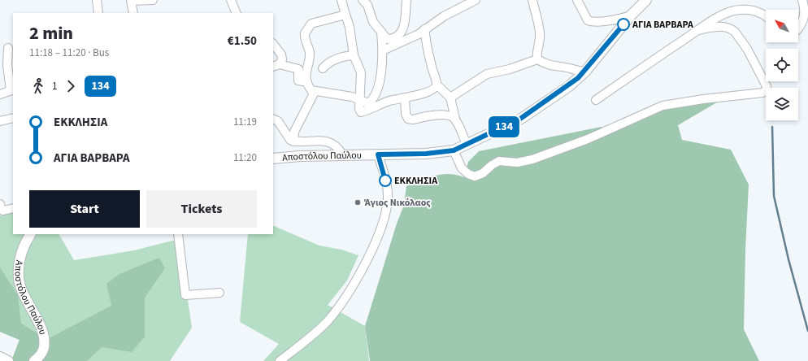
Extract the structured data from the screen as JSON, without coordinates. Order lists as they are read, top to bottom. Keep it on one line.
{"streets":{"street":["Αποστόλου Παύλου"]},"places":["ΑΓΙΑ ΒΑΡΒΑΡΑ","ΕΚΚΛΗΣΙΑ","Άγιος Νικόλαος"],"lines":["bus line 134"],"north":"top left","page":{"on_map":"134","heading":["2 min","11:18 – 11:20 · Bus","€1.50"],"legs":["1","134"],"list":[{"name":"ΕΚΚΛΗΣΙΑ","value":"11:19"},{"name":"ΑΓΙΑ ΒΑΡΒΑΡΑ","value":"11:20"}],"buttons":["Start","Tickets"]}}
